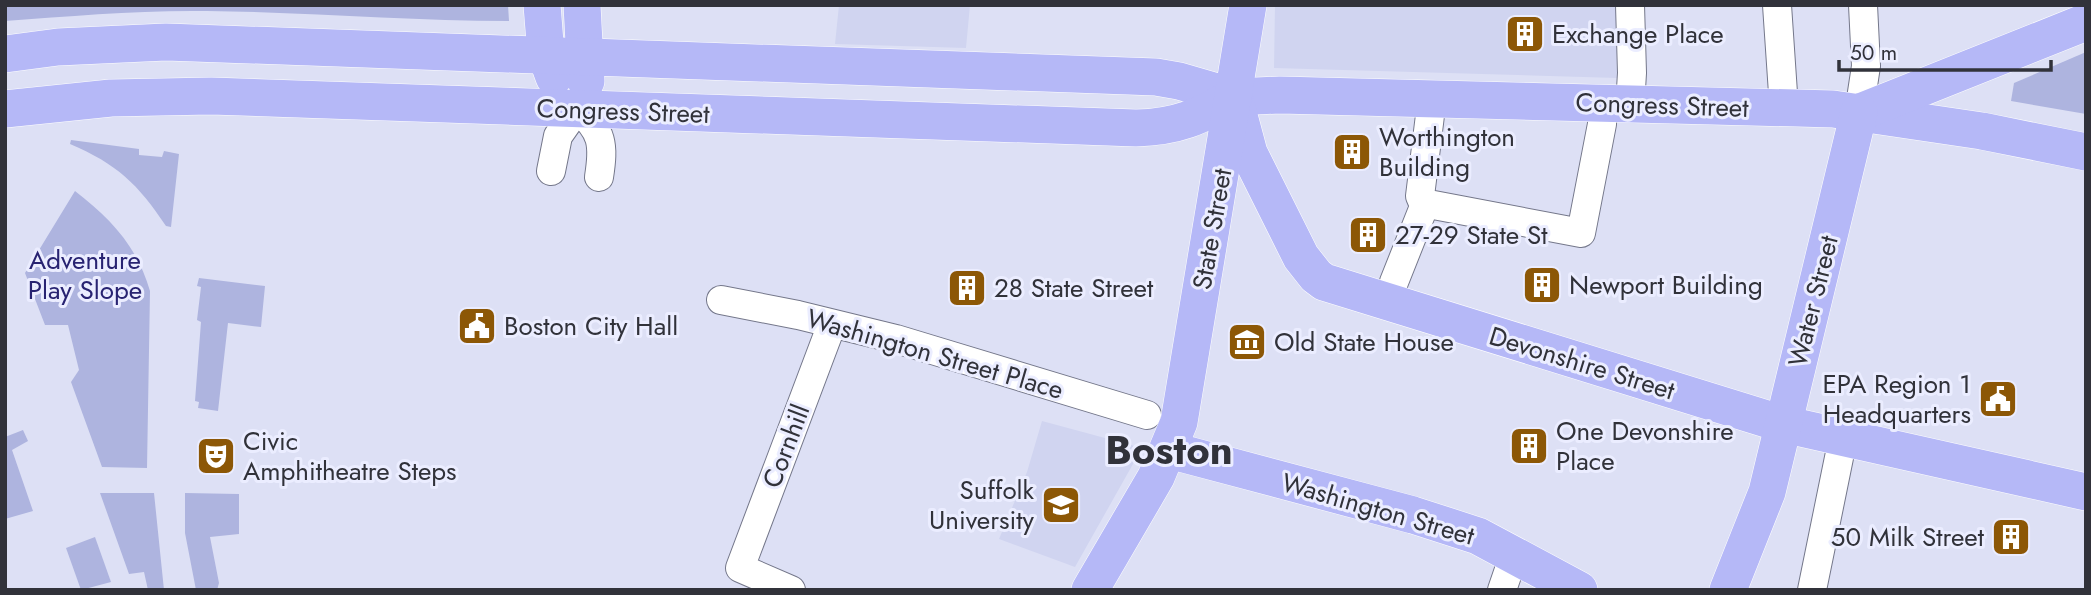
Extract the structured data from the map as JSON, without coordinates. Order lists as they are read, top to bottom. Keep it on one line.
{"streets":{"main road":["Congress Street","State Street","Water Street","Devonshire Street","Washington Street"],"street":["Washington Street Place","Cornhill"]},"crossings":[["Congress Street","State Street"],["Congress Street","Water Street"],["Congress Street","Devonshire Street"],["State Street","Devonshire Street"],["State Street","Washington Street"],["Water Street","Devonshire Street"],["Washington Street Place","Cornhill"]],"districts":["Boston"],"parks":["Adventure Play Slope"],"places":{"building":["Exchange Place","Worthington Building","27-29 State St","Newport Building","28 State Street","One Devonshire Place","50 Milk Street"],"public building":["Boston City Hall","EPA Region 1 Headquarters"],"museum":["Old State House"],"theatre":["Civic Amphitheatre Steps"],"school or university":["Suffolk University"]},"scale_bar":"50 m"}
